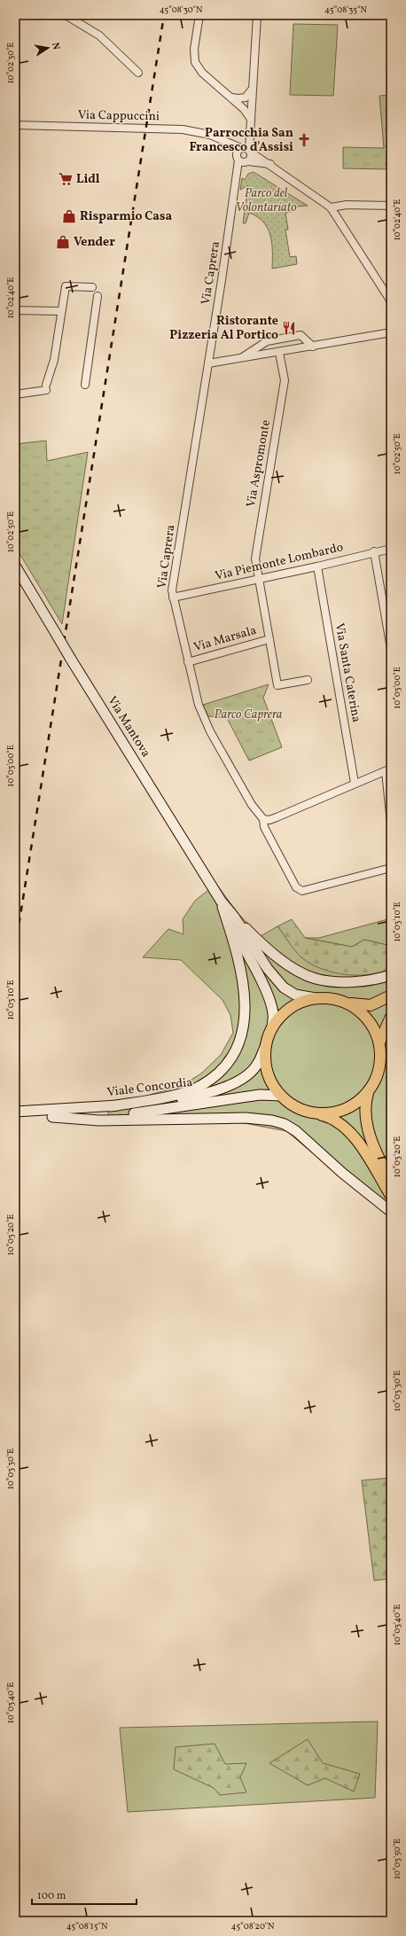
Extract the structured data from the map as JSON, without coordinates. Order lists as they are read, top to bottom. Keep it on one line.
{"streets":{"main road":["Via Mantova","Viale Concordia"],"street":["Via Cappuccini","Via Caprera","Via Aspromonte","Via Piemonte Lombardo","Via Marsala","Via Santa Caterina"]},"crossings":[["Via Cappuccini","Via Caprera"],["Via Caprera","Via Piemonte Lombardo"],["Via Caprera","Via Marsala"],["Via Aspromonte","Via Piemonte Lombardo"],["Via Aspromonte","Via Marsala"],["Via Piemonte Lombardo","Via Santa Caterina"]],"parks":["Parco del Volontariato","Parco Caprera"],"places":{"church":["Parrocchia San Francesco d'Assisi"],"supermarket":["Lidl"],"shop":["Risparmio Casa","Vender"],"restaurant":["Ristorante Pizzeria Al Portico"]},"scale_bar":"100 m","north":"right","coordinates":["45°08'30\"N","45°08'35\"N","10°02'30\"E","10°02'40\"E","10°02'50\"E","10°03'00\"E","10°03'10\"E","10°03'20\"E","10°03'30\"E","10°03'40\"E","10°03'50\"E","45°08'15\"N","45°08'20\"N"]}
